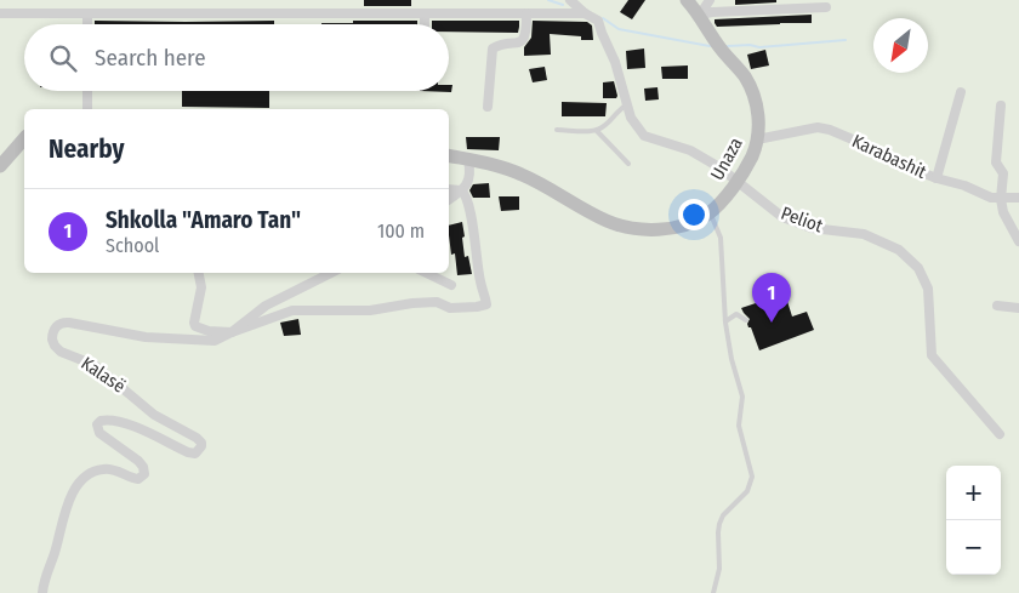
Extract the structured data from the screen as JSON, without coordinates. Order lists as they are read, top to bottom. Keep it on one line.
{"streets":{"main road":["Unaza"],"street":["Karabashit","Peliot","Kalasë"]},"crossings":[["Karabashit","Unaza"],["Unaza","Peliot"]],"north":"bottom left","page":{"search":"Search here","heading":"Nearby","list":[{"mark":"1","name":"Shkolla \"Amaro Tan\"","note":"School","value":"100 m"}],"pins":"1","map_buttons":["+","−"]}}
